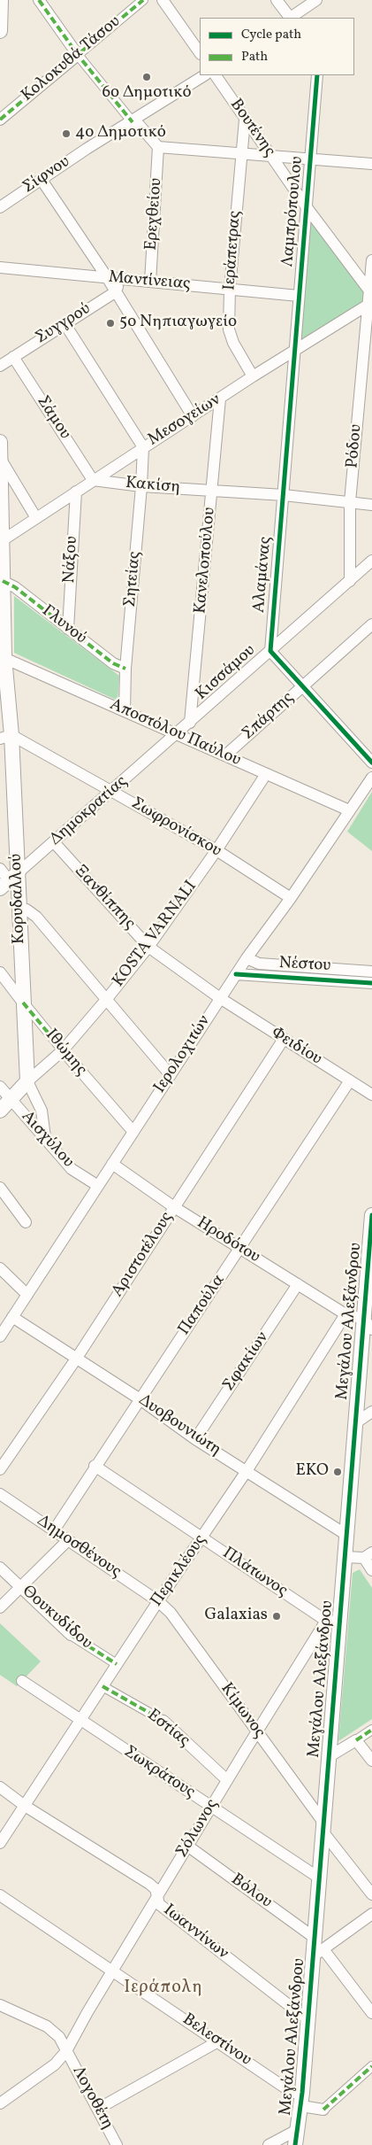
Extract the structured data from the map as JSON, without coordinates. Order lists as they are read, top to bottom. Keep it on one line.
{"streets":{"street":["Κολοκυθά Τάσου","Βουτένης","Σίφνου","Λαμπρόπουλου","Ερεχθείου","Ιεράπετρας","Μαντίνειας","Συγγρού","Σάμου","Μεσογείων","Ρόδου","Κακίση","Νάξου","Κανελοπούλου","Αλαμάνας","Σητείας","Γλυνού","Κισσάμου","Σπάρτης","Αποστόλου Παύλου","Δημοκρατίας","Σωφρονίσκου","Ξανθίππης","Κορυδαλλού","KOSTA VARNALI","Νέστου","Φειδίου","Ιθώμης","Ιερολοχιτών","Αισχύλου","Ηροδότου","Αριστοτέλους","Παπούλα","Μεγάλου Αλεξάνδρου","Σφακίων","Δυοβουνιώτη","Δημοσθένους","Περικλέους","Πλάτωνος","Θουκυδίδου","Κίμωνος","Εστίας","Σωκράτους","Σόλωνος","Βόλου","Ιωαννίνων","Βελεστίνου","Λογοθέτη"]},"crossings":[["Βουτένης","Λαμπρόπουλου"],["Βουτένης","Ιεράπετρας"],["Βουτένης","Ρόδου"],["Λαμπρόπουλου","Μαντίνειας"],["Λαμπρόπουλου","Μεσογείων"],["Λαμπρόπουλου","Αλαμάνας"],["Ερεχθείου","Μαντίνειας"],["Ιεράπετρας","Μαντίνειας"],["Ιεράπετρας","Μεσογείων"],["Συγγρού","Σάμου"],["Σάμου","Μεσογείων"],["Σάμου","Κακίση"],["Μεσογείων","Ρόδου"],["Μεσογείων","Κακίση"],["Μεσογείων","Νάξου"],["Μεσογείων","Κανελοπούλου"],["Μεσογείων","Αλαμάνας"],["Μεσογείων","Σητείας"],["Μεσογείων","Κορυδαλλού"],["Ρόδου","Κακίση"],["Ρόδου","Κισσάμου"],["Κακίση","Κανελοπούλου"],["Κακίση","Αλαμάνας"],["Κακίση","Σητείας"],["Νάξου","Γλυνού"],["Κανελοπούλου","Κισσάμου"],["Αλαμάνας","Κισσάμου"],["Σητείας","Γλυνού"],["Σητείας","Αποστόλου Παύλου"],["Γλυνού","Κορυδαλλού"],["Κισσάμου","Αποστόλου Παύλου"],["Κισσάμου","Δημοκρατίας"],["Σπάρτης","Αποστόλου Παύλου"],["Αποστόλου Παύλου","Δημοκρατίας"],["Αποστόλου Παύλου","Κορυδαλλού"],["Αποστόλου Παύλου","KOSTA VARNALI"],["Αποστόλου Παύλου","Ιερολοχιτών"],["Δημοκρατίας","Σωφρονίσκου"],["Δημοκρατίας","Ξανθίππης"],["Δημοκρατίας","Κορυδαλλού"],["Σωφρονίσκου","Κορυδαλλού"],["Σωφρονίσκου","KOSTA VARNALI"],["Σωφρονίσκου","Ιερολοχιτών"],["Ξανθίππης","KOSTA VARNALI"],["Ξανθίππης","Φειδίου"],["Ξανθίππης","Ιερολοχιτών"],["Κορυδαλλού","KOSTA VARNALI"],["Κορυδαλλού","Ιθώμης"],["Κορυδαλλού","Αισχύλου"],["KOSTA VARNALI","Ιθώμης"],["Νέστου","Ιερολοχιτών"],["Φειδίου","Ιερολοχιτών"],["Φειδίου","Αριστοτέλους"],["Φειδίου","Παπούλα"],["Ιθώμης","Ιερολοχιτών"],["Ιερολοχιτών","Αισχύλου"],["Ιερολοχιτών","Ηροδότου"],["Ιερολοχιτών","Δυοβουνιώτη"],["Ηροδότου","Αριστοτέλους"],["Ηροδότου","Παπούλα"],["Ηροδότου","Σφακίων"],["Ηροδότου","Περικλέους"],["Αριστοτέλους","Δυοβουνιώτη"],["Παπούλα","Δυοβουνιώτη"],["Παπούλα","Δημοσθένους"],["Παπούλα","Πλάτωνος"],["Μεγάλου Αλεξάνδρου","Δυοβουνιώτη"],["Μεγάλου Αλεξάνδρου","Πλάτωνος"],["Μεγάλου Αλεξάνδρου","Κίμωνος"],["Μεγάλου Αλεξάνδρου","Σωκράτους"],["Μεγάλου Αλεξάνδρου","Σόλωνος"],["Μεγάλου Αλεξάνδρου","Βόλου"],["Μεγάλου Αλεξάνδρου","Ιωαννίνων"],["Μεγάλου Αλεξάνδρου","Βελεστίνου"],["Σφακίων","Δυοβουνιώτη"],["Δυοβουνιώτη","Περικλέους"],["Δημοσθένους","Περικλέους"],["Δημοσθένους","Κίμωνος"],["Περικλέους","Πλάτωνος"],["Περικλέους","Θουκυδίδου"],["Περικλέους","Κίμωνος"],["Περικλέους","Εστίας"],["Περικλέους","Σωκράτους"],["Περικλέους","Ιωαννίνων"],["Πλάτωνος","Σόλωνος"],["Κίμωνος","Σόλωνος"],["Εστίας","Σόλωνος"],["Σωκράτους","Σόλωνος"],["Σόλωνος","Βόλου"],["Σόλωνος","Ιωαννίνων"],["Σόλωνος","Βελεστίνου"],["Σόλωνος","Λογοθέτη"]],"districts":["Ιεράπολη"],"places":["6ο Δημοτικό","4ο Δημοτικό","5ο Νηπιαγωγείο","EKO","Galaxias"],"legend":["Cycle path","Path"]}
